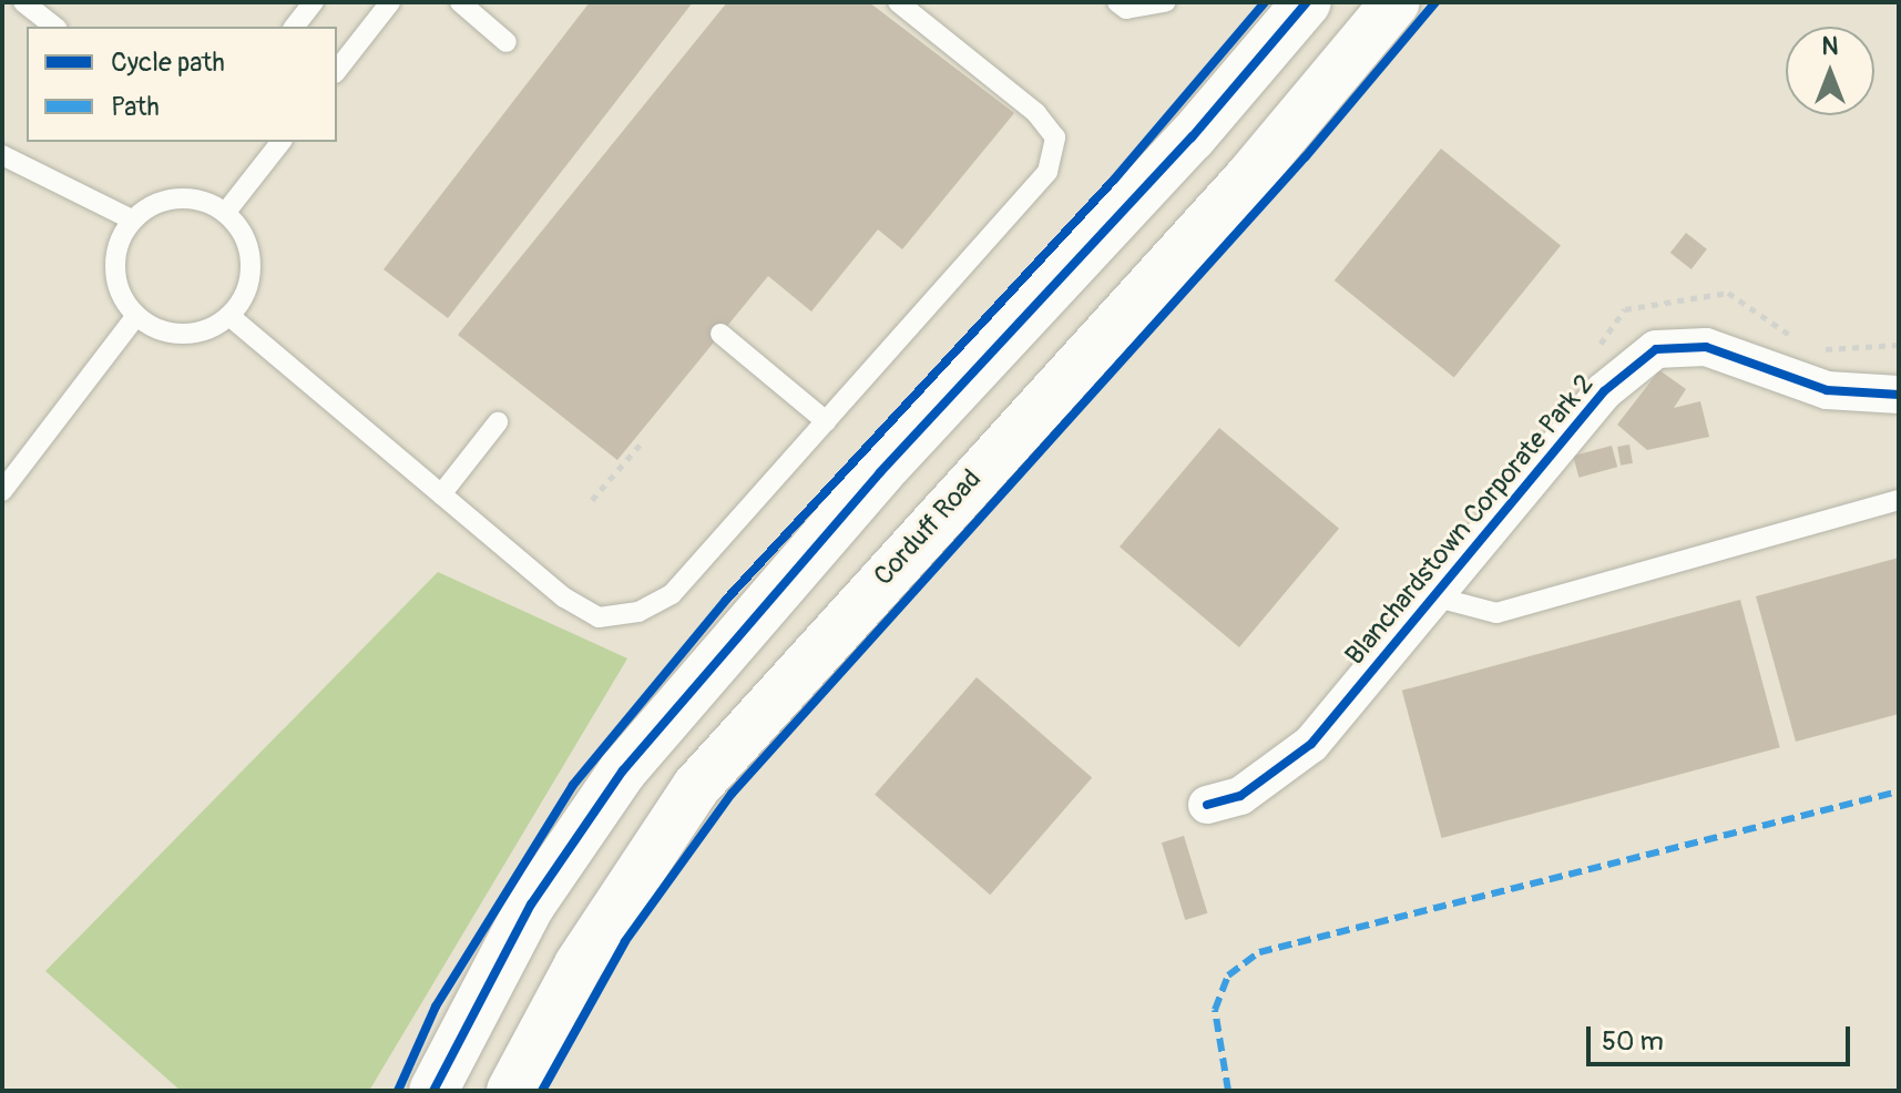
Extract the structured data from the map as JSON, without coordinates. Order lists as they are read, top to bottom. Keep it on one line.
{"streets":{"street":["Blanchardstown Corporate Park 2","Corduff Road"]},"legend":["Cycle path","Path"],"scale_bar":"50 m","north":"top"}
